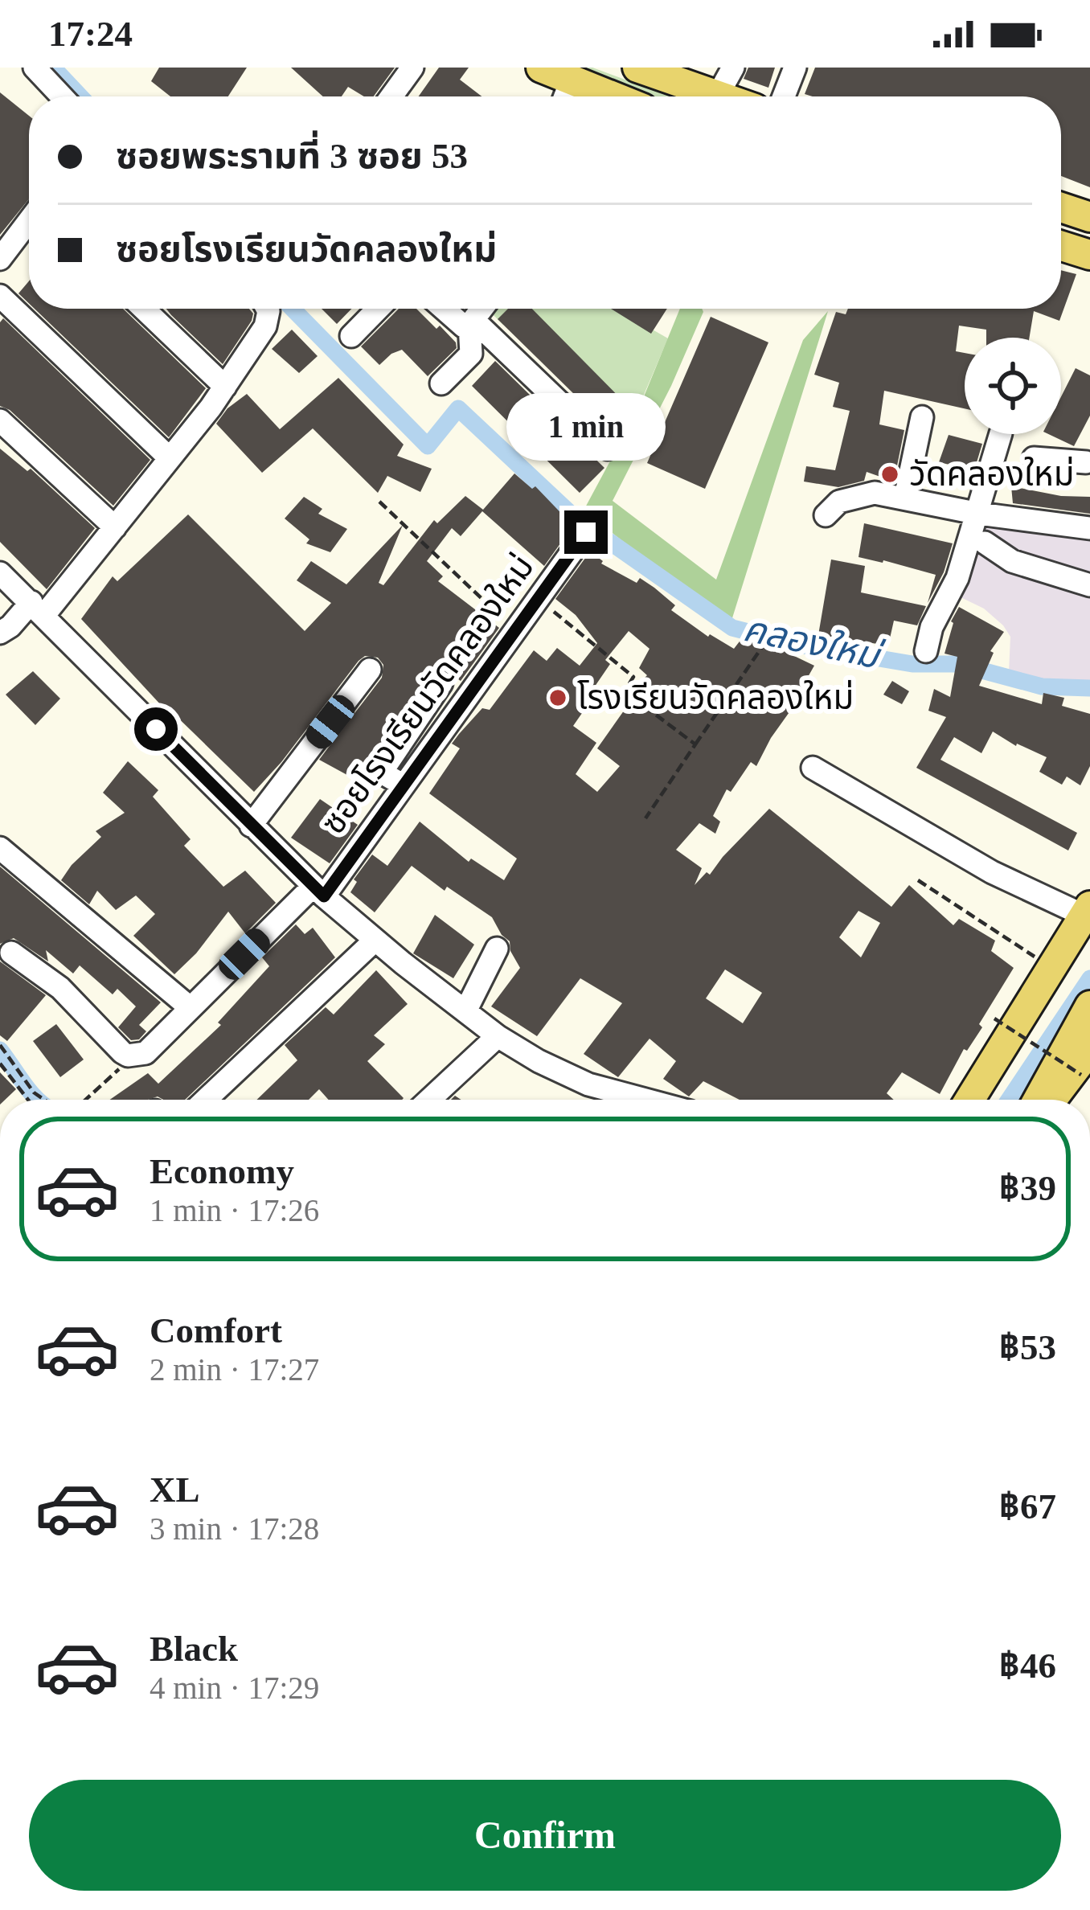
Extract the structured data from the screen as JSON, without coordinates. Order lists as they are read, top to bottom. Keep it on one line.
{"streets":{"street":["ซอยโรงเรียนวัดคลองใหม่"]},"water":["คลองใหม่"],"places":["วัดคลองใหม่","โรงเรียนวัดคลองใหม่"],"page":{"status":"17:24","banner":["ซอยพระรามที่ 3 ซอย 53","ซอยโรงเรียนวัดคลองใหม่"],"bubble":"1 min","list":[{"name":"Economy","note":"1 min · 17:26","value":"฿39"},{"name":"Comfort","note":"2 min · 17:27","value":"฿53"},{"name":"XL","note":"3 min · 17:28","value":"฿67"},{"name":"Black","note":"4 min · 17:29","value":"฿46"}],"buttons":"Confirm"}}
